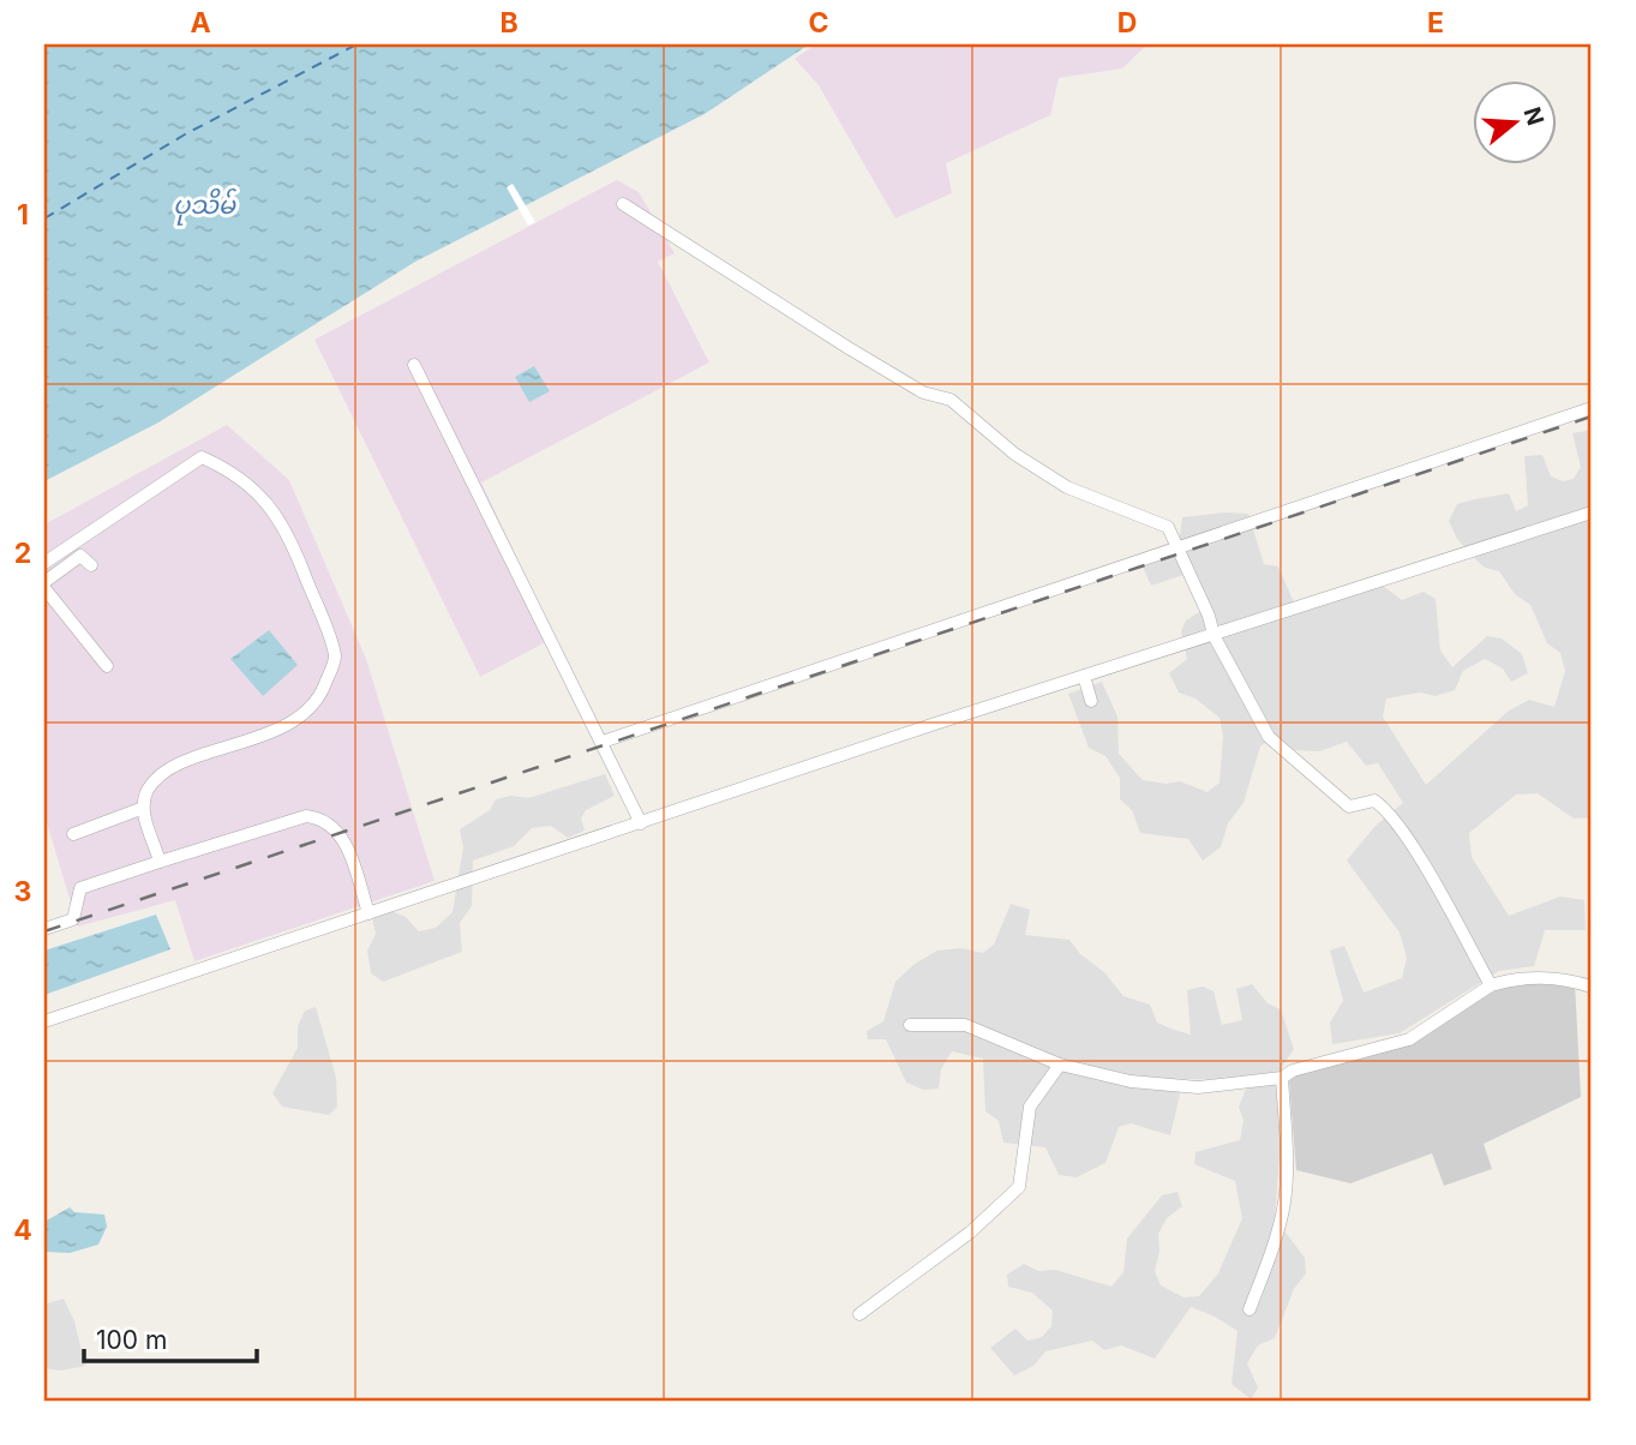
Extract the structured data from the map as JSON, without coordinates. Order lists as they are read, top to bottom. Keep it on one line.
{"water":["ပုသိမ်"],"scale_bar":"100 m","north":"right","grid":{"columns":["A","B","C","D","E"],"rows":["1","2","3","4"]}}
